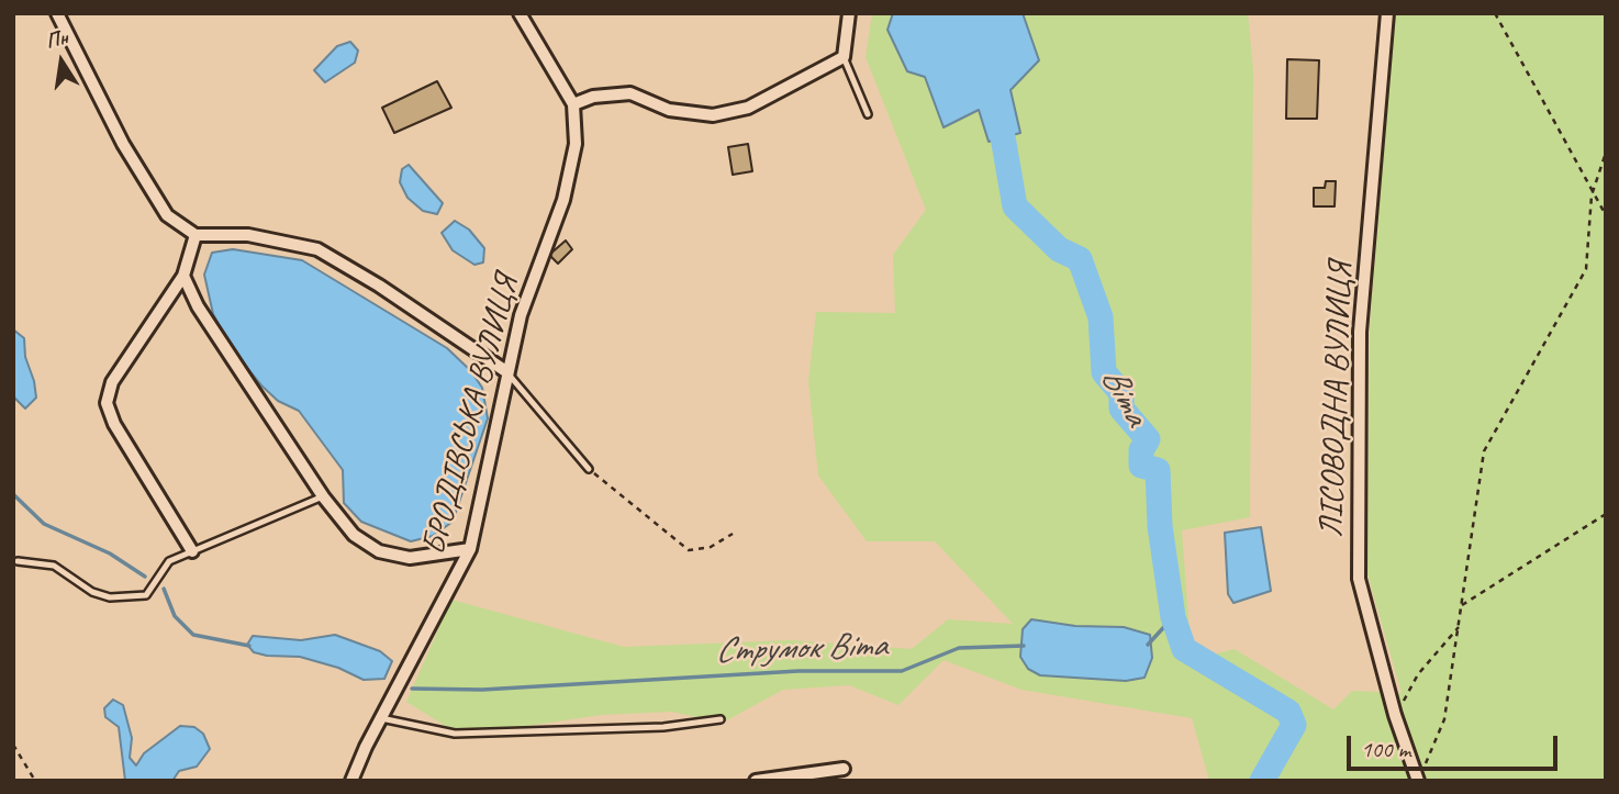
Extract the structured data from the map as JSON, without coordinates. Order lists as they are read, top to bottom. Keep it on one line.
{"streets":{"street":["ЛІСОВОДНА ВУЛИЦЯ","БРОДІВСЬКА ВУЛИЦЯ"]},"water":["Віта","Струмок Віта"],"scale_bar":"100 m","north":"top"}
